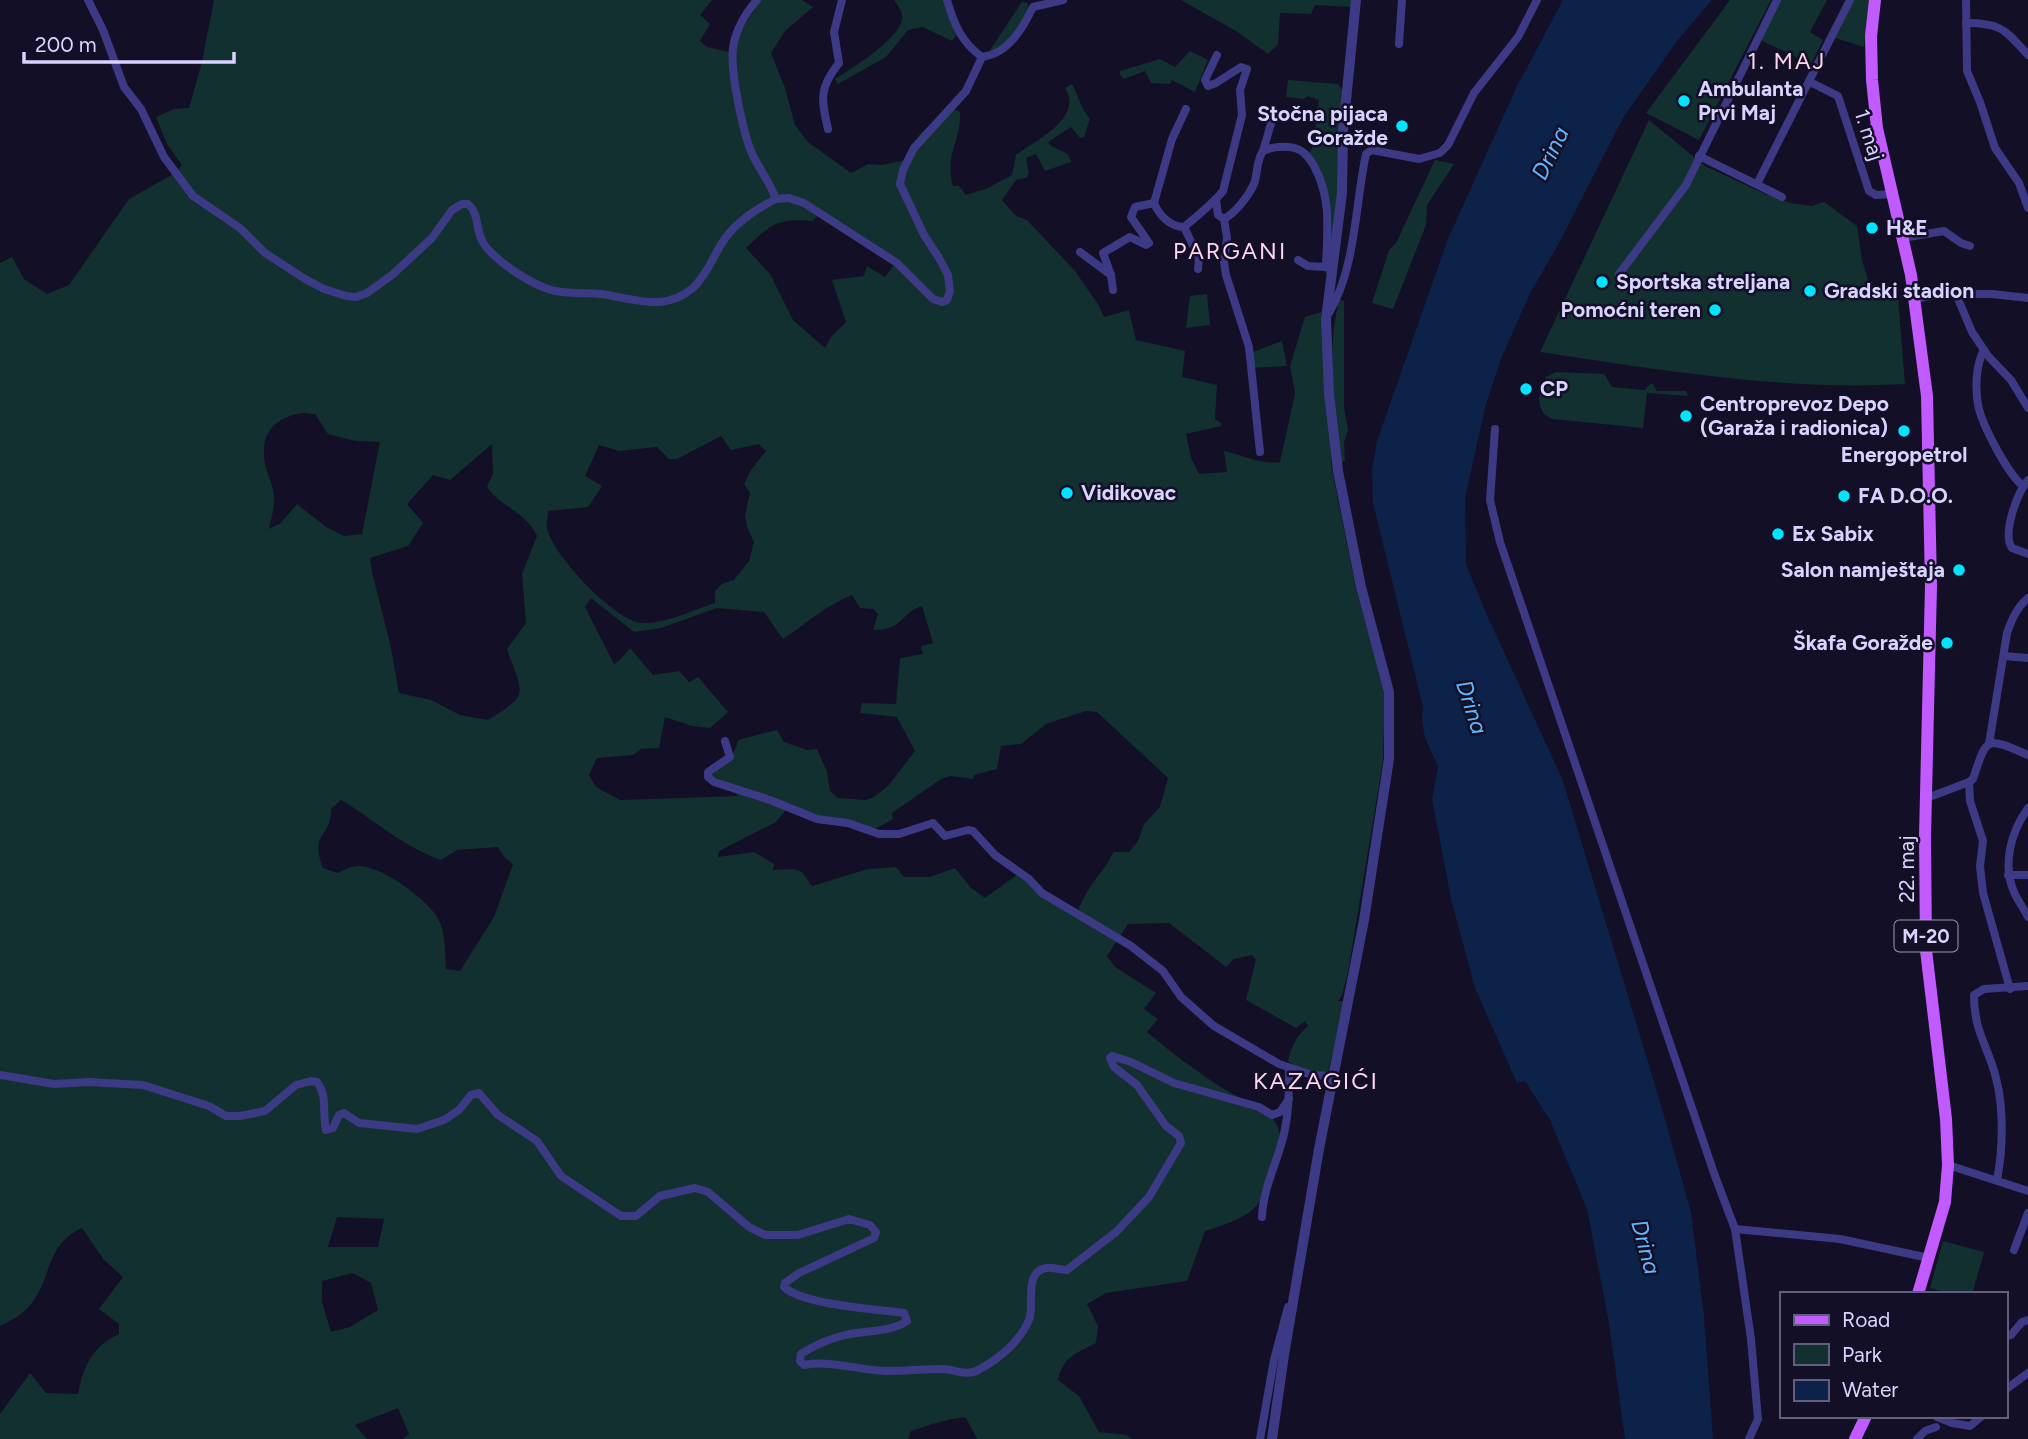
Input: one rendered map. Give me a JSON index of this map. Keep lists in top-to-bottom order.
{
  "streets": {
    "main road": ["22. maj", "M-20"],
    "street": ["1. maj"]
  },
  "crossings": [
    ["1. maj", "M-20"],
    ["22. maj", "M-20"]
  ],
  "districts": ["1. MAJ", "PARGANI", "KAZAGIĆI"],
  "water": ["Drina"],
  "places": [
    "Ambulanta Prvi Maj",
    "Stočna pijaca Goražde",
    "H&E",
    "Sportska streljana",
    "Gradski stadion",
    "Pomoćni teren",
    "CP",
    "Centroprevoz Depo (Garaža i radionica)",
    "Energopetrol",
    "Vidikovac",
    "FA D.O.O.",
    "Ex Sabix",
    "Salon namještaja",
    "Škafa Goražde"
  ],
  "legend": ["Road", "Park", "Water"],
  "scale_bar": "200 m"
}
